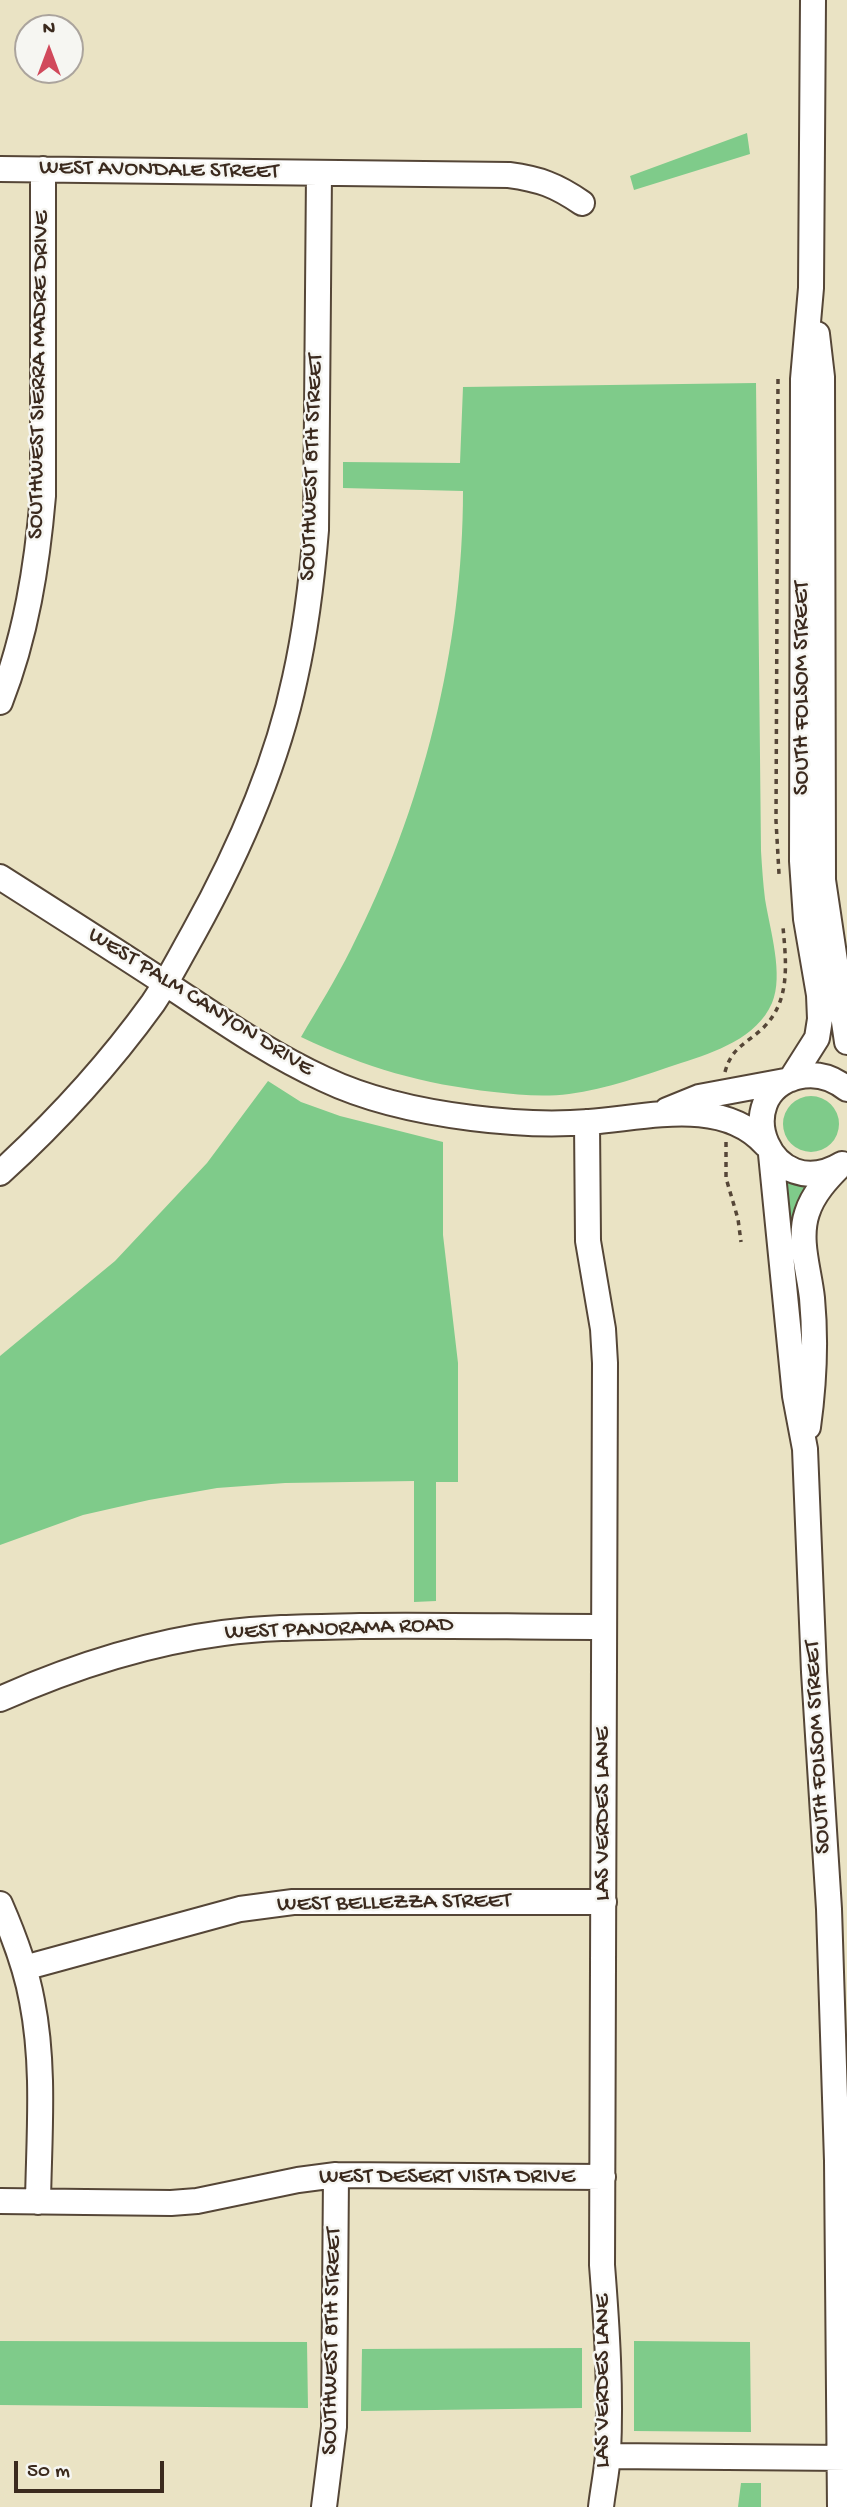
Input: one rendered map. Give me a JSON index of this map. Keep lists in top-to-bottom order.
{
  "streets": {
    "street": [
      "WEST AVONDALE STREET",
      "SOUTHWEST SIERRA MADRE DRIVE",
      "SOUTHWEST 8TH STREET",
      "SOUTH FOLSOM STREET",
      "WEST PALM CANYON DRIVE",
      "WEST PANORAMA ROAD",
      "LAS VERDES LANE",
      "WEST BELLEZZA STREET",
      "WEST DESERT VISTA DRIVE"
    ]
  },
  "crossings": [
    ["WEST AVONDALE STREET", "SOUTHWEST SIERRA MADRE DRIVE"],
    ["WEST AVONDALE STREET", "SOUTHWEST 8TH STREET"],
    ["SOUTHWEST 8TH STREET", "WEST PALM CANYON DRIVE"],
    ["SOUTHWEST 8TH STREET", "WEST DESERT VISTA DRIVE"],
    ["SOUTH FOLSOM STREET", "WEST PALM CANYON DRIVE"],
    ["WEST PALM CANYON DRIVE", "LAS VERDES LANE"],
    ["WEST PANORAMA ROAD", "LAS VERDES LANE"],
    ["LAS VERDES LANE", "WEST BELLEZZA STREET"],
    ["LAS VERDES LANE", "WEST DESERT VISTA DRIVE"]
  ],
  "scale_bar": "50 m",
  "north": "top"
}
